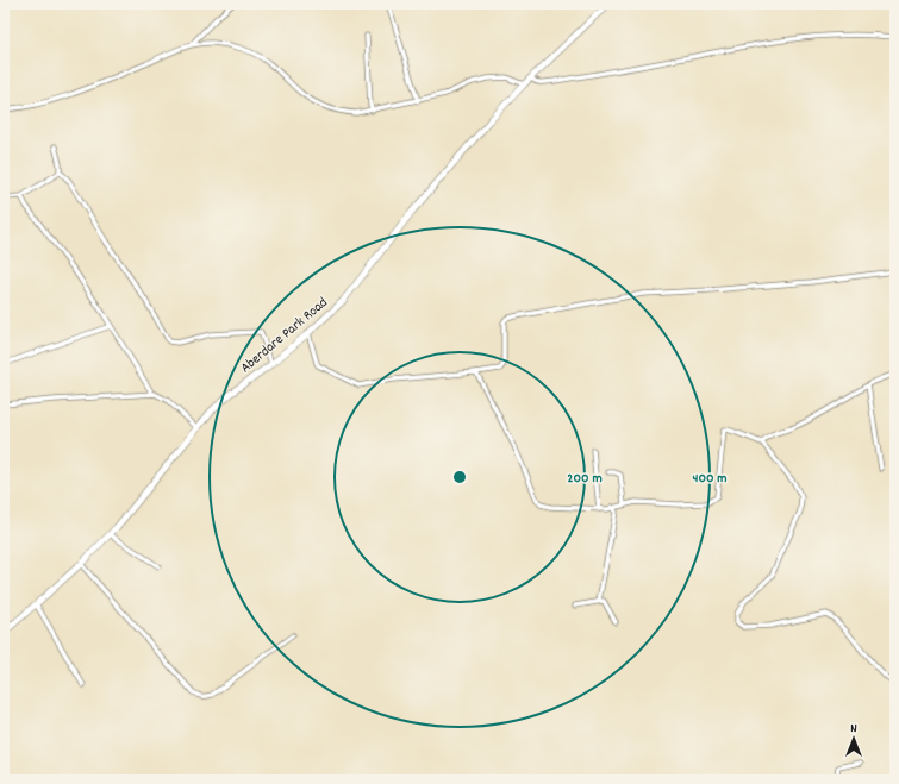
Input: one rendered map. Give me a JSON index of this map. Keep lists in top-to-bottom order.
{
  "streets": {
    "street": ["Aberdare Park Road"]
  },
  "north": "top",
  "rings": ["200 m", "400 m"]
}
